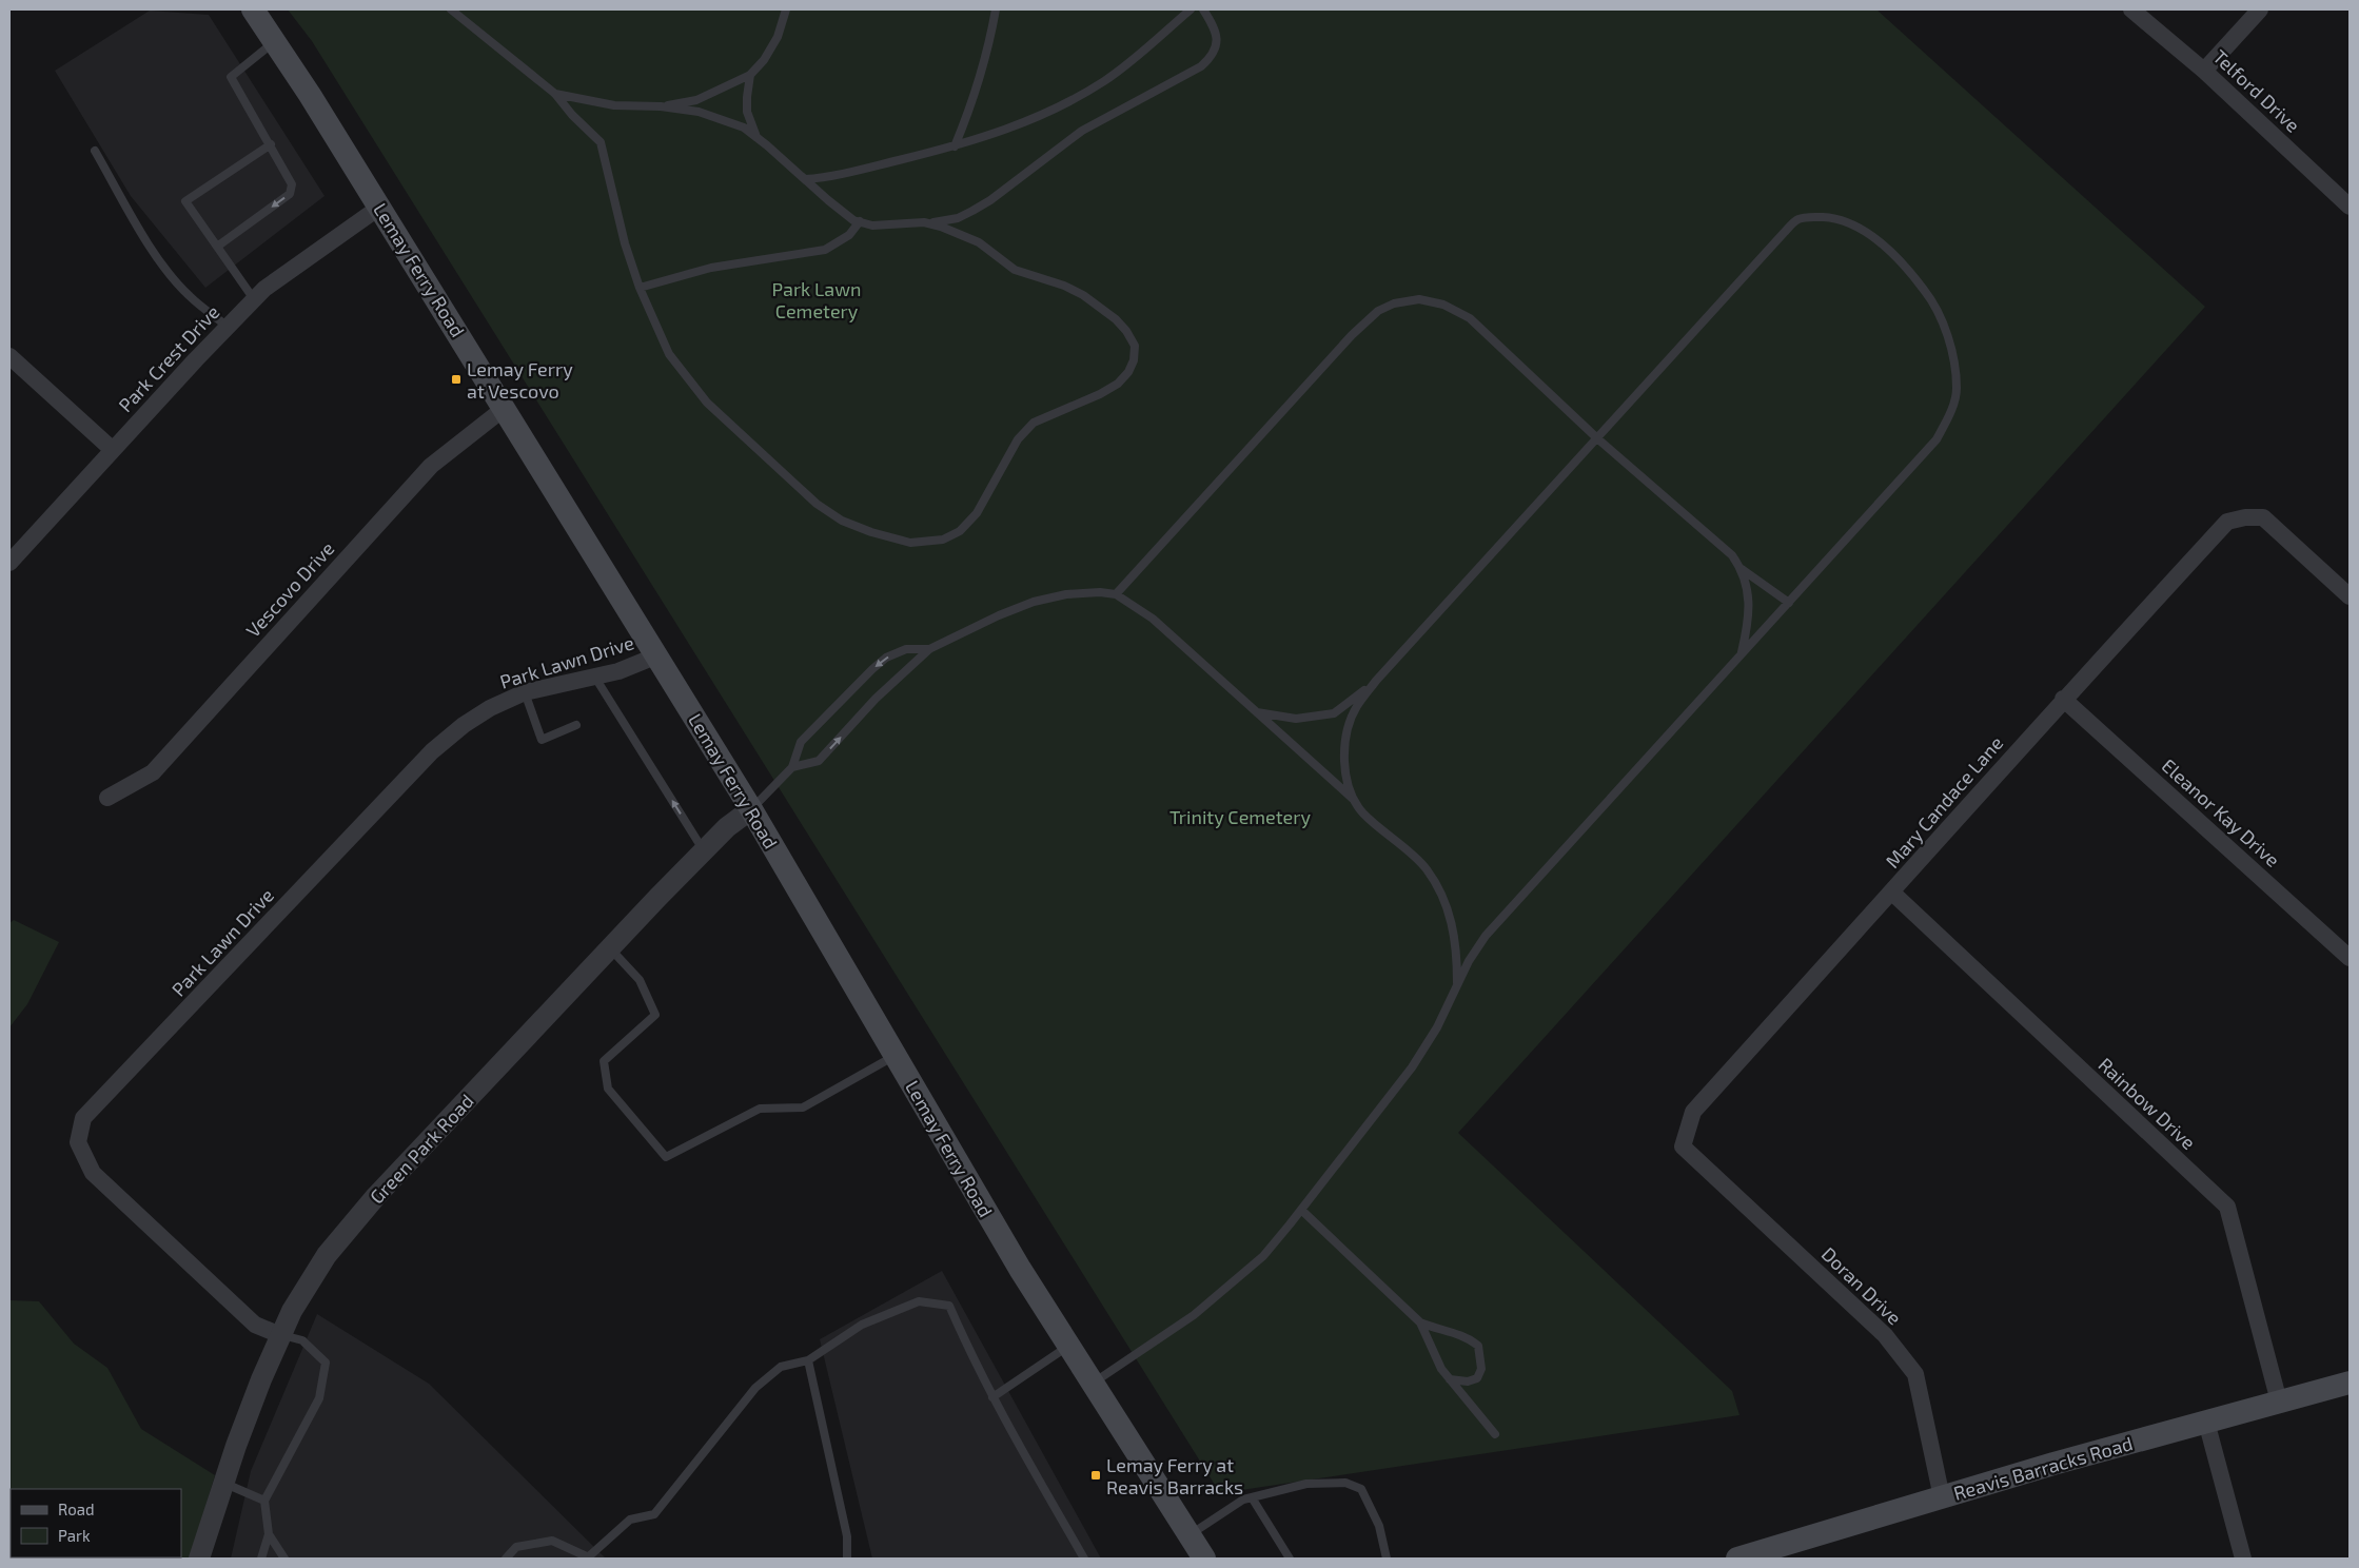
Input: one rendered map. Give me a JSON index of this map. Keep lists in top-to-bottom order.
{
  "streets": {
    "main road": ["Lemay Ferry Road", "Reavis Barracks Road"],
    "street": [
      "Telford Drive",
      "Park Crest Drive",
      "Vescovo Drive",
      "Park Lawn Drive",
      "Mary Candace Lane",
      "Eleanor Kay Drive",
      "Rainbow Drive",
      "Green Park Road",
      "Doran Drive"
    ]
  },
  "crossings": [
    ["Lemay Ferry Road", "Park Crest Drive"],
    ["Lemay Ferry Road", "Vescovo Drive"],
    ["Lemay Ferry Road", "Park Lawn Drive"],
    ["Lemay Ferry Road", "Green Park Road"],
    ["Park Lawn Drive", "Green Park Road"],
    ["Mary Candace Lane", "Eleanor Kay Drive"],
    ["Mary Candace Lane", "Rainbow Drive"],
    ["Mary Candace Lane", "Doran Drive"],
    ["Rainbow Drive", "Reavis Barracks Road"],
    ["Doran Drive", "Reavis Barracks Road"]
  ],
  "parks": ["Park Lawn Cemetery", "Trinity Cemetery"],
  "places": {
    "transit": ["Lemay Ferry at Vescovo", "Lemay Ferry at Reavis Barracks"]
  },
  "legend": ["Road", "Park"]
}
